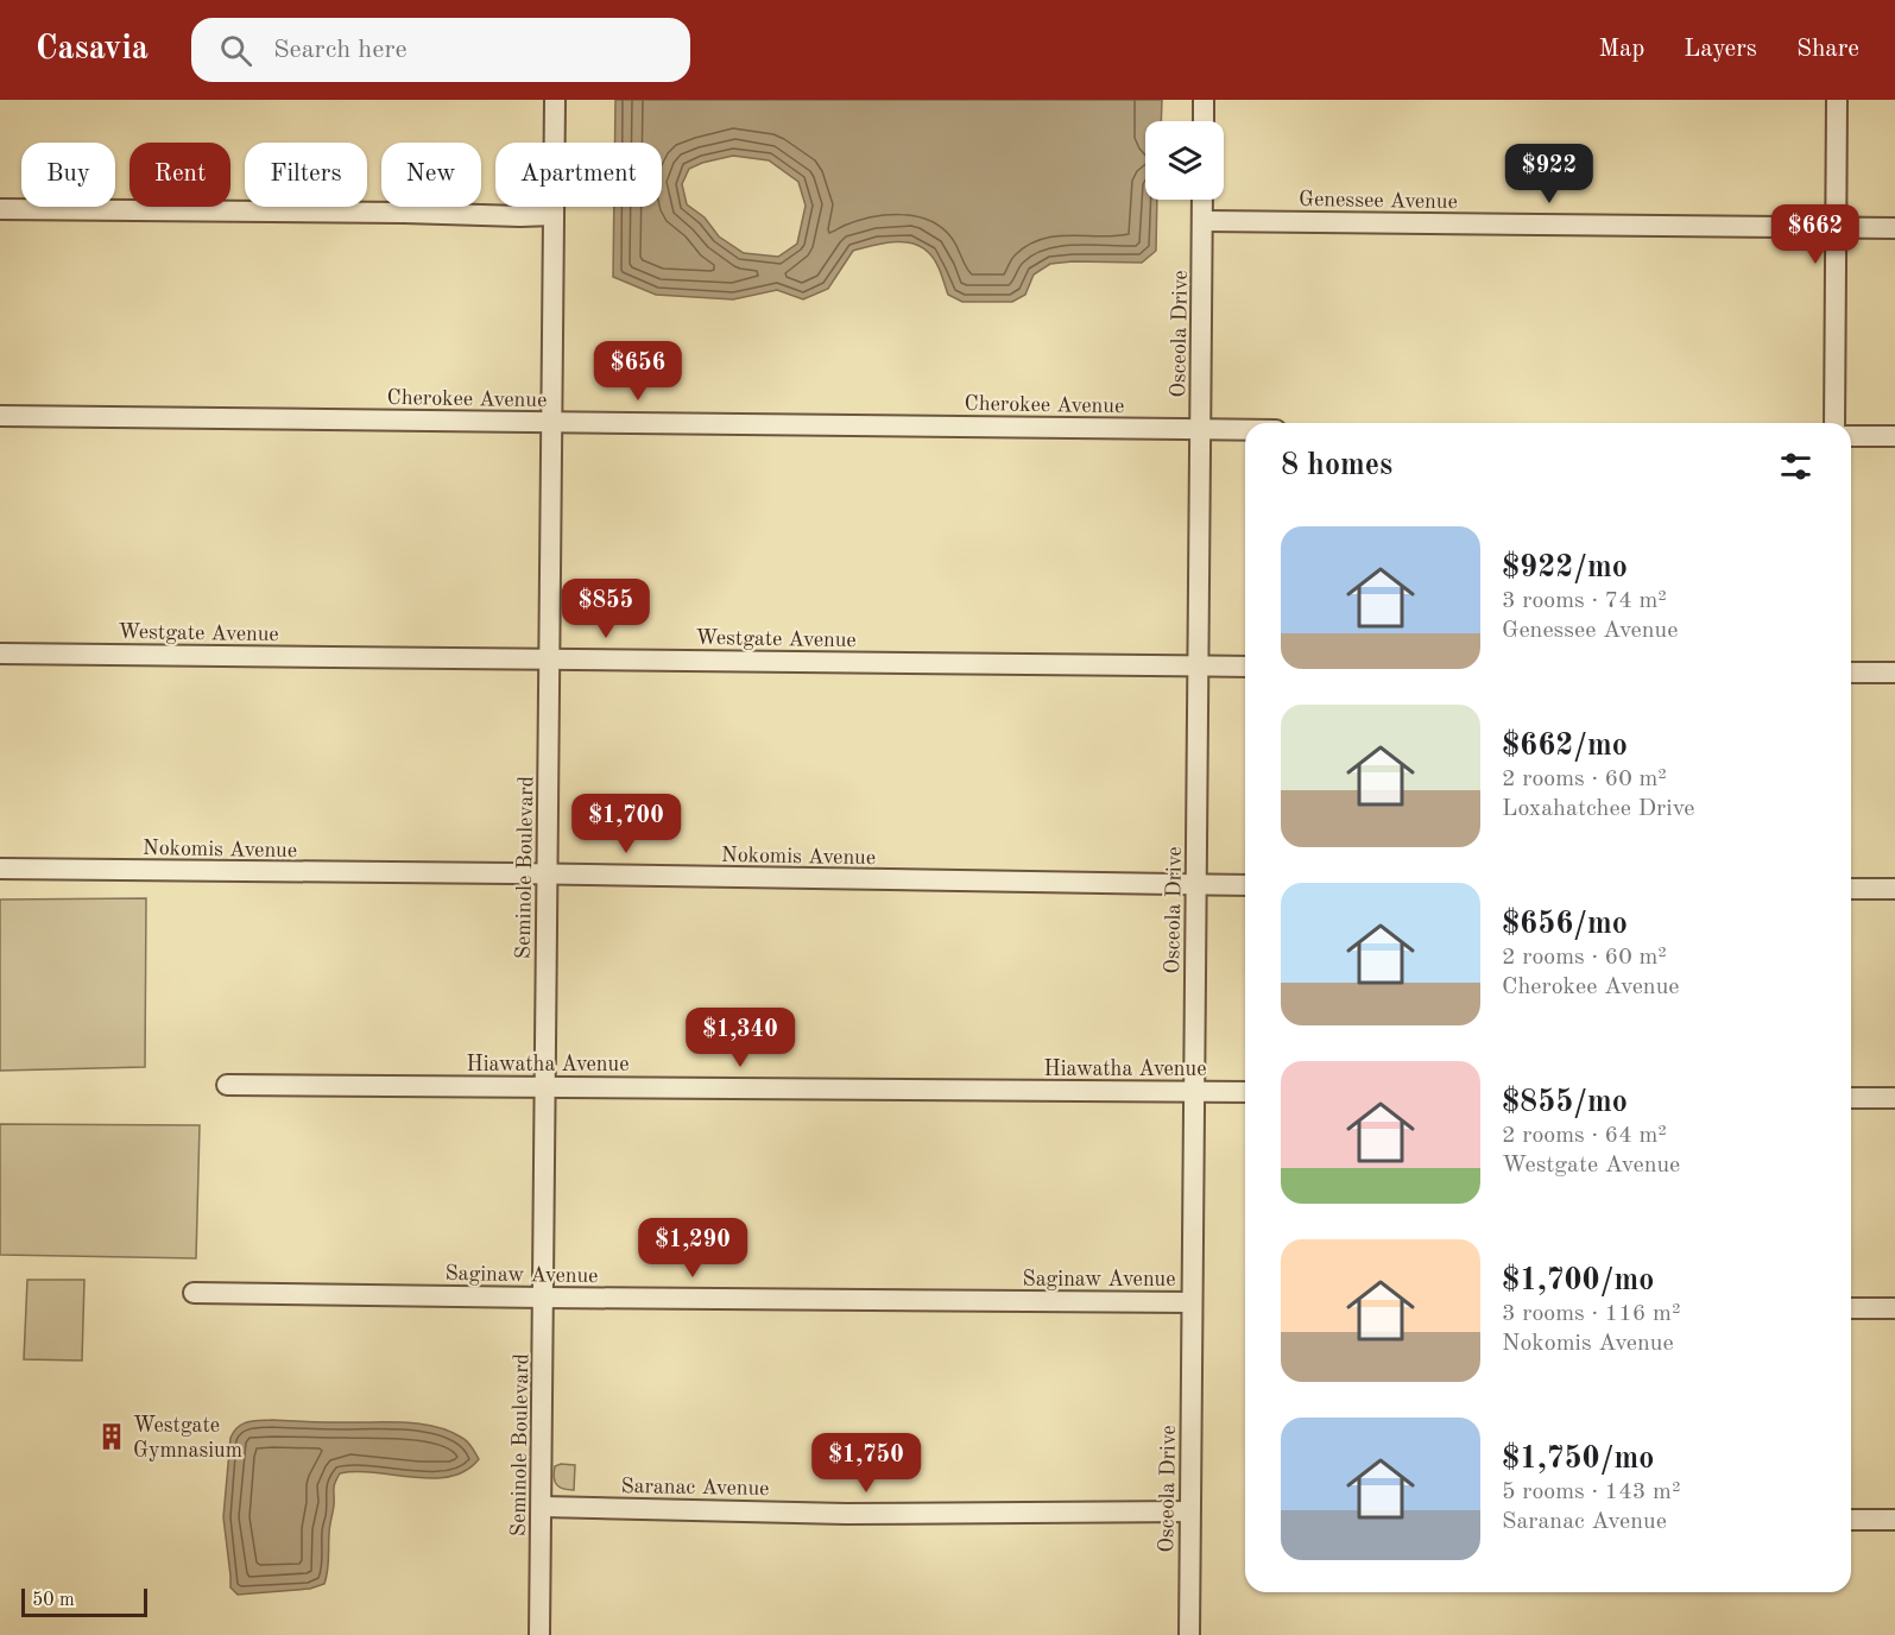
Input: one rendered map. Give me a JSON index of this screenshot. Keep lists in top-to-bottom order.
{
  "streets": {
    "street": [
      "Genessee Avenue",
      "Osceola Drive",
      "Cherokee Avenue",
      "Westgate Avenue",
      "Nokomis Avenue",
      "Seminole Boulevard",
      "Hiawatha Avenue",
      "Saginaw Avenue",
      "Saranac Avenue"
    ]
  },
  "crossings": [
    ["Genessee Avenue", "Osceola Drive"],
    ["Osceola Drive", "Cherokee Avenue"],
    ["Osceola Drive", "Westgate Avenue"],
    ["Osceola Drive", "Nokomis Avenue"],
    ["Osceola Drive", "Hiawatha Avenue"],
    ["Osceola Drive", "Saginaw Avenue"],
    ["Osceola Drive", "Saranac Avenue"],
    ["Cherokee Avenue", "Seminole Boulevard"],
    ["Westgate Avenue", "Seminole Boulevard"],
    ["Nokomis Avenue", "Seminole Boulevard"],
    ["Seminole Boulevard", "Hiawatha Avenue"],
    ["Seminole Boulevard", "Saginaw Avenue"],
    ["Seminole Boulevard", "Saranac Avenue"]
  ],
  "places": {
    "building": ["Westgate Gymnasium"]
  },
  "scale_bar": "50 m",
  "page": {
    "header": "Casavia",
    "search": "Search here",
    "nav": ["Map", "Layers", "Share"],
    "chip": [
      "Buy",
      "Rent",
      "Filters",
      "New",
      "Apartment"
    ],
    "price": [
      "$922",
      "$662",
      "$656",
      "$855",
      "$1,700",
      "$1,340",
      "$1,290",
      "$1,750"
    ],
    "heading": "8 homes",
    "list": [
      {
        "name": "$922/mo",
        "note": "3 rooms · 74 m² · Genessee Avenue"
      },
      {
        "name": "$662/mo",
        "note": "2 rooms · 60 m² · Loxahatchee Drive"
      },
      {
        "name": "$656/mo",
        "note": "2 rooms · 60 m² · Cherokee Avenue"
      },
      {
        "name": "$855/mo",
        "note": "2 rooms · 64 m² · Westgate Avenue"
      },
      {
        "name": "$1,700/mo",
        "note": "3 rooms · 116 m² · Nokomis Avenue"
      },
      {
        "name": "$1,750/mo",
        "note": "5 rooms · 143 m² · Saranac Avenue"
      }
    ],
    "scale": "50 m"
  }
}
